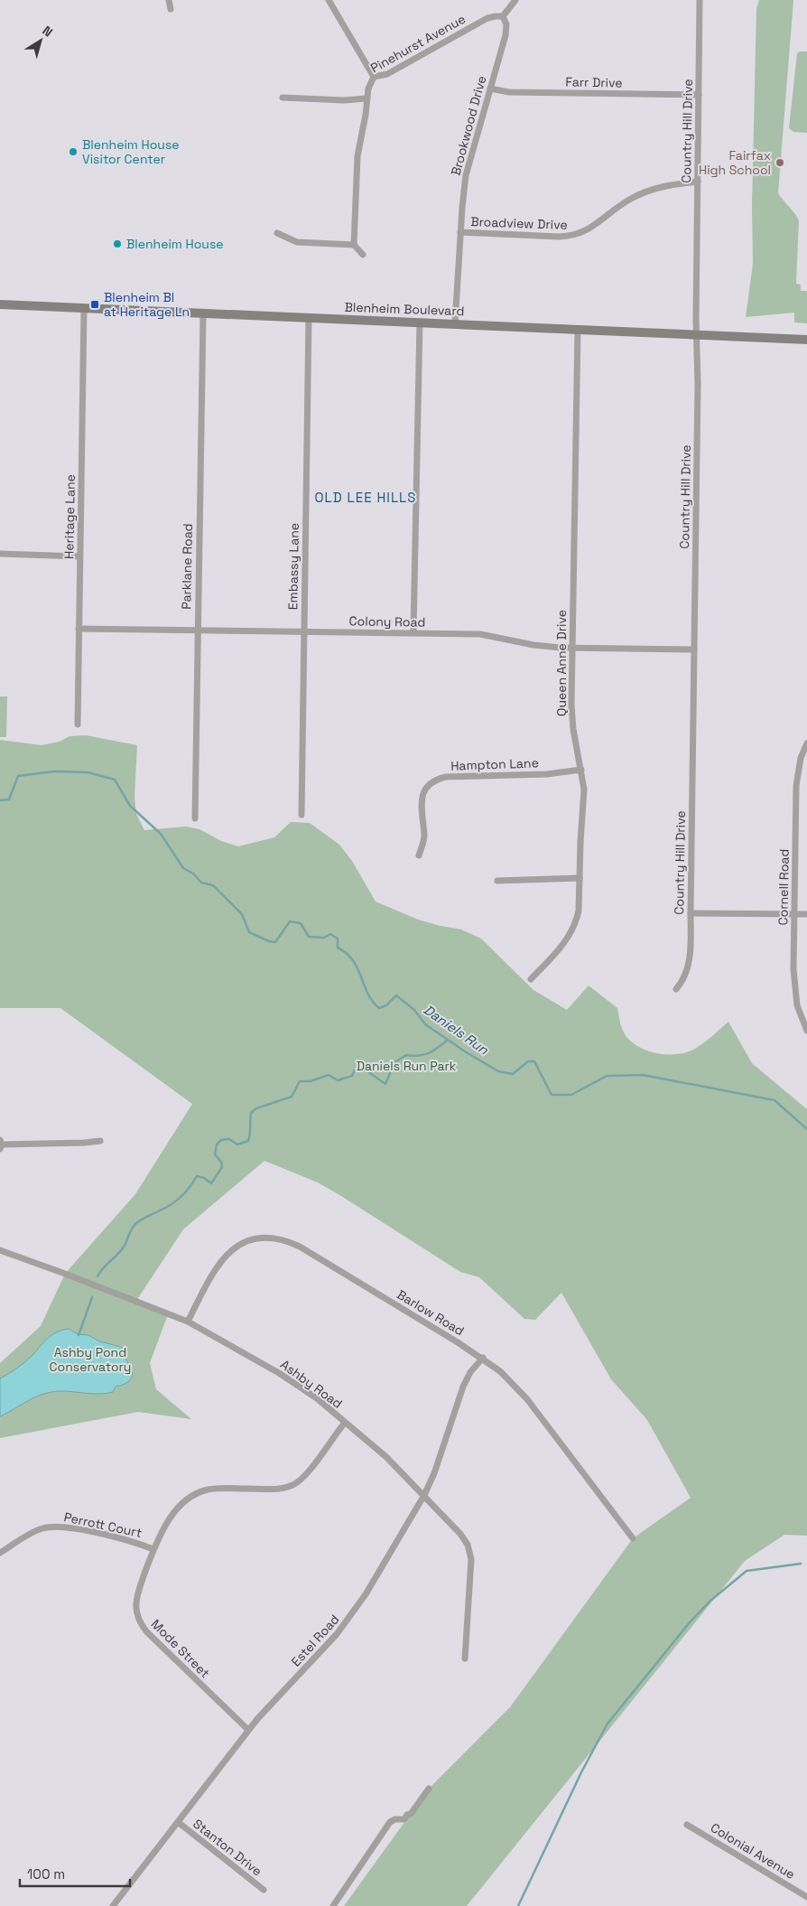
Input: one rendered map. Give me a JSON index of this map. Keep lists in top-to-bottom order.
{
  "streets": {
    "main road": ["Blenheim Boulevard"],
    "street": [
      "Pinehurst Avenue",
      "Farr Drive",
      "Brookwood Drive",
      "Country Hill Drive",
      "Broadview Drive",
      "Heritage Lane",
      "Parklane Road",
      "Embassy Lane",
      "Colony Road",
      "Queen Anne Drive",
      "Hampton Lane",
      "Cornell Road",
      "Barlow Road",
      "Ashby Road",
      "Perrott Court",
      "Estel Road",
      "Mode Street",
      "Stanton Drive",
      "Colonial Avenue"
    ]
  },
  "crossings": [
    ["Pinehurst Avenue", "Brookwood Drive"],
    ["Farr Drive", "Brookwood Drive"],
    ["Farr Drive", "Country Hill Drive"],
    ["Brookwood Drive", "Broadview Drive"],
    ["Brookwood Drive", "Blenheim Boulevard"],
    ["Country Hill Drive", "Broadview Drive"],
    ["Country Hill Drive", "Blenheim Boulevard"],
    ["Country Hill Drive", "Colony Road"],
    ["Blenheim Boulevard", "Heritage Lane"],
    ["Blenheim Boulevard", "Parklane Road"],
    ["Blenheim Boulevard", "Embassy Lane"],
    ["Blenheim Boulevard", "Queen Anne Drive"],
    ["Heritage Lane", "Colony Road"],
    ["Parklane Road", "Colony Road"],
    ["Embassy Lane", "Colony Road"],
    ["Colony Road", "Queen Anne Drive"],
    ["Queen Anne Drive", "Hampton Lane"],
    ["Barlow Road", "Ashby Road"],
    ["Barlow Road", "Estel Road"],
    ["Ashby Road", "Estel Road"],
    ["Ashby Road", "Mode Street"],
    ["Perrott Court", "Mode Street"],
    ["Estel Road", "Mode Street"],
    ["Estel Road", "Stanton Drive"]
  ],
  "districts": ["OLD LEE HILLS"],
  "water": ["Daniels Run"],
  "parks": ["Daniels Run Park", "Ashby Pond Conservatory"],
  "places": {
    "other": ["Blenheim House Visitor Center", "Fairfax High School", "Blenheim House"],
    "transit": ["Blenheim Bl at Heritage Ln"]
  },
  "scale_bar": "100 m",
  "north": "top right"
}
